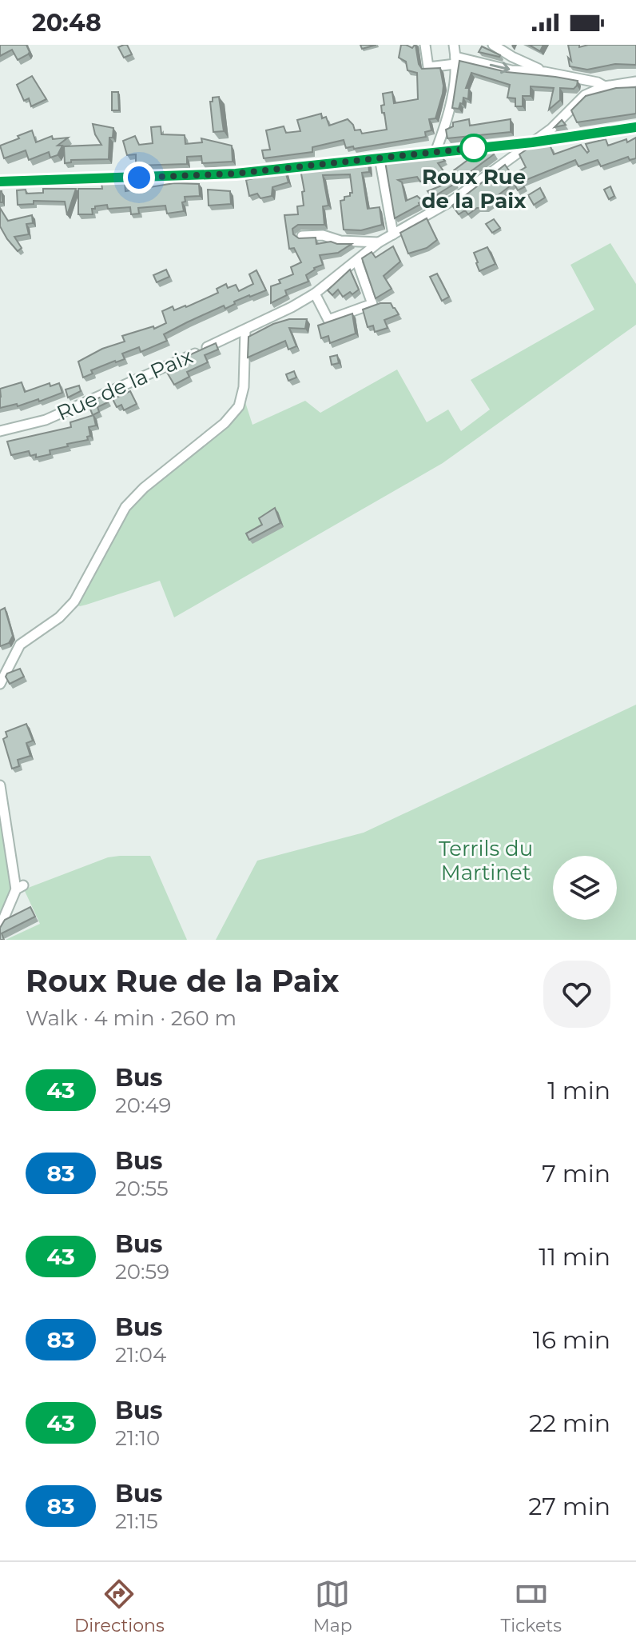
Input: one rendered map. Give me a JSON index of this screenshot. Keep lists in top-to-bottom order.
{
  "streets": {
    "street": ["Rue de la Paix"]
  },
  "parks": ["Terrils du Martinet"],
  "places": ["Roux Rue de la Paix"],
  "lines": ["bus line 43"],
  "page": {
    "status": "20:48",
    "heading": ["Roux Rue de la Paix", "Walk · 4 min · 260 m"],
    "list": [
      {
        "mark": "43",
        "name": "Bus",
        "note": "20:49",
        "value": "1 min"
      },
      {
        "mark": "83",
        "name": "Bus",
        "note": "20:55",
        "value": "7 min"
      },
      {
        "mark": "43",
        "name": "Bus",
        "note": "20:59",
        "value": "11 min"
      },
      {
        "mark": "83",
        "name": "Bus",
        "note": "21:04",
        "value": "16 min"
      },
      {
        "mark": "43",
        "name": "Bus",
        "note": "21:10",
        "value": "22 min"
      },
      {
        "mark": "83",
        "name": "Bus",
        "note": "21:15",
        "value": "27 min"
      }
    ],
    "tabs": ["Directions", "Map", "Tickets"]
  }
}
